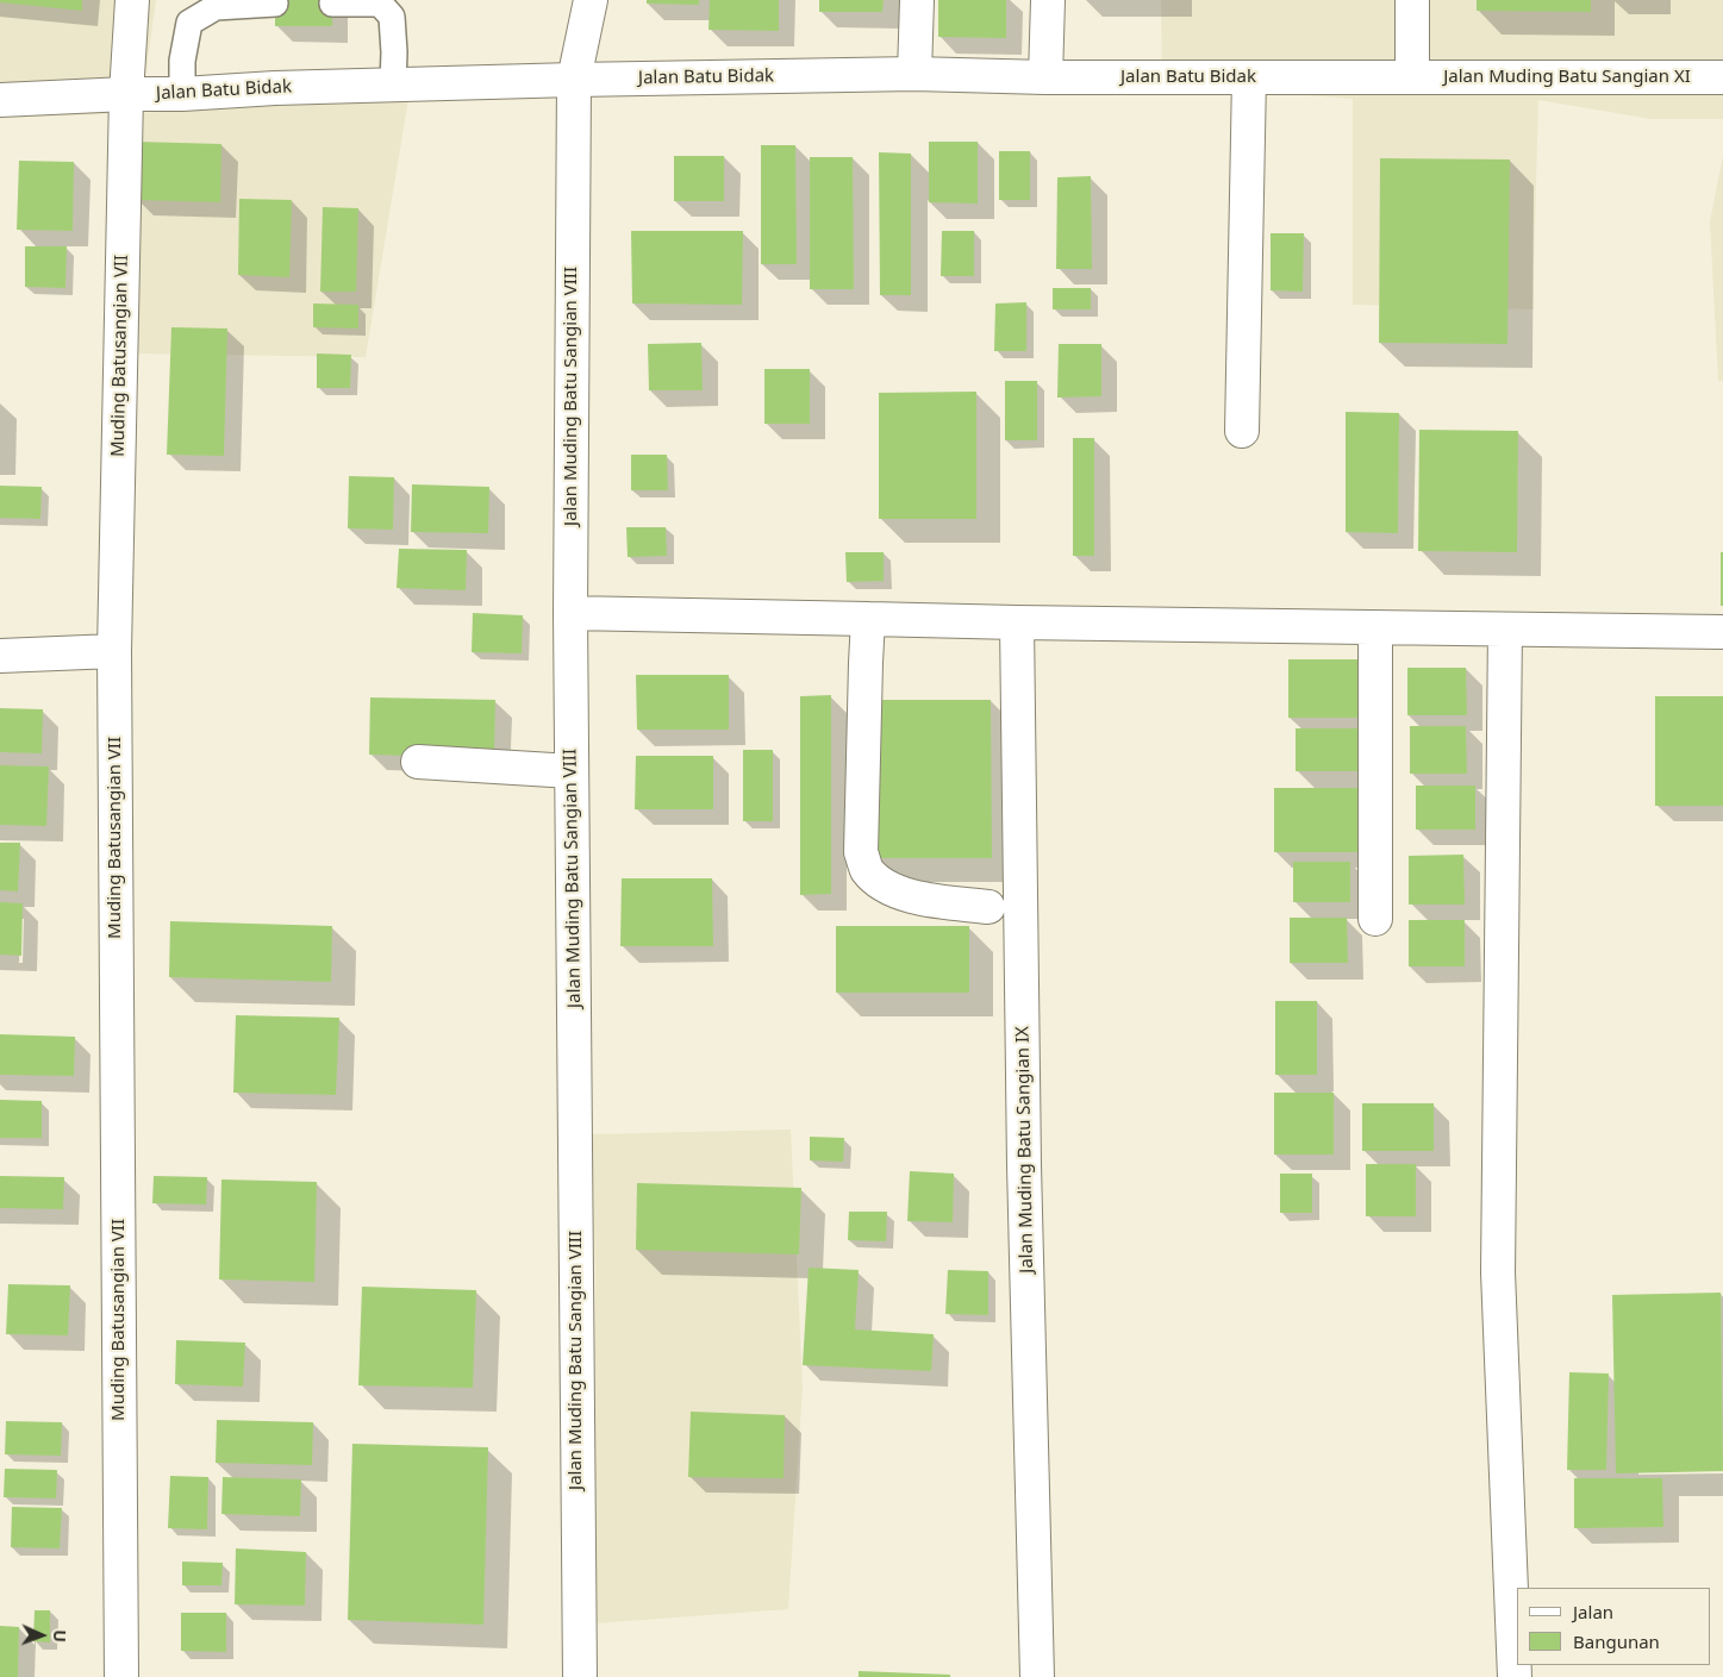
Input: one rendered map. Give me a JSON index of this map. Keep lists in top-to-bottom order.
{
  "streets": {
    "street": [
      "Jalan Batu Bidak",
      "Jalan Muding Batu Sangian XI",
      "Muding Batusangian VII",
      "Jalan Muding Batu Sangian VIII",
      "Jalan Muding Batu Sangian IX"
    ]
  },
  "crossings": [
    ["Jalan Batu Bidak", "Jalan Muding Batu Sangian XI"],
    ["Jalan Batu Bidak", "Muding Batusangian VII"],
    ["Jalan Batu Bidak", "Jalan Muding Batu Sangian VIII"]
  ],
  "legend": ["Jalan", "Bangunan"],
  "north": "right"
}
